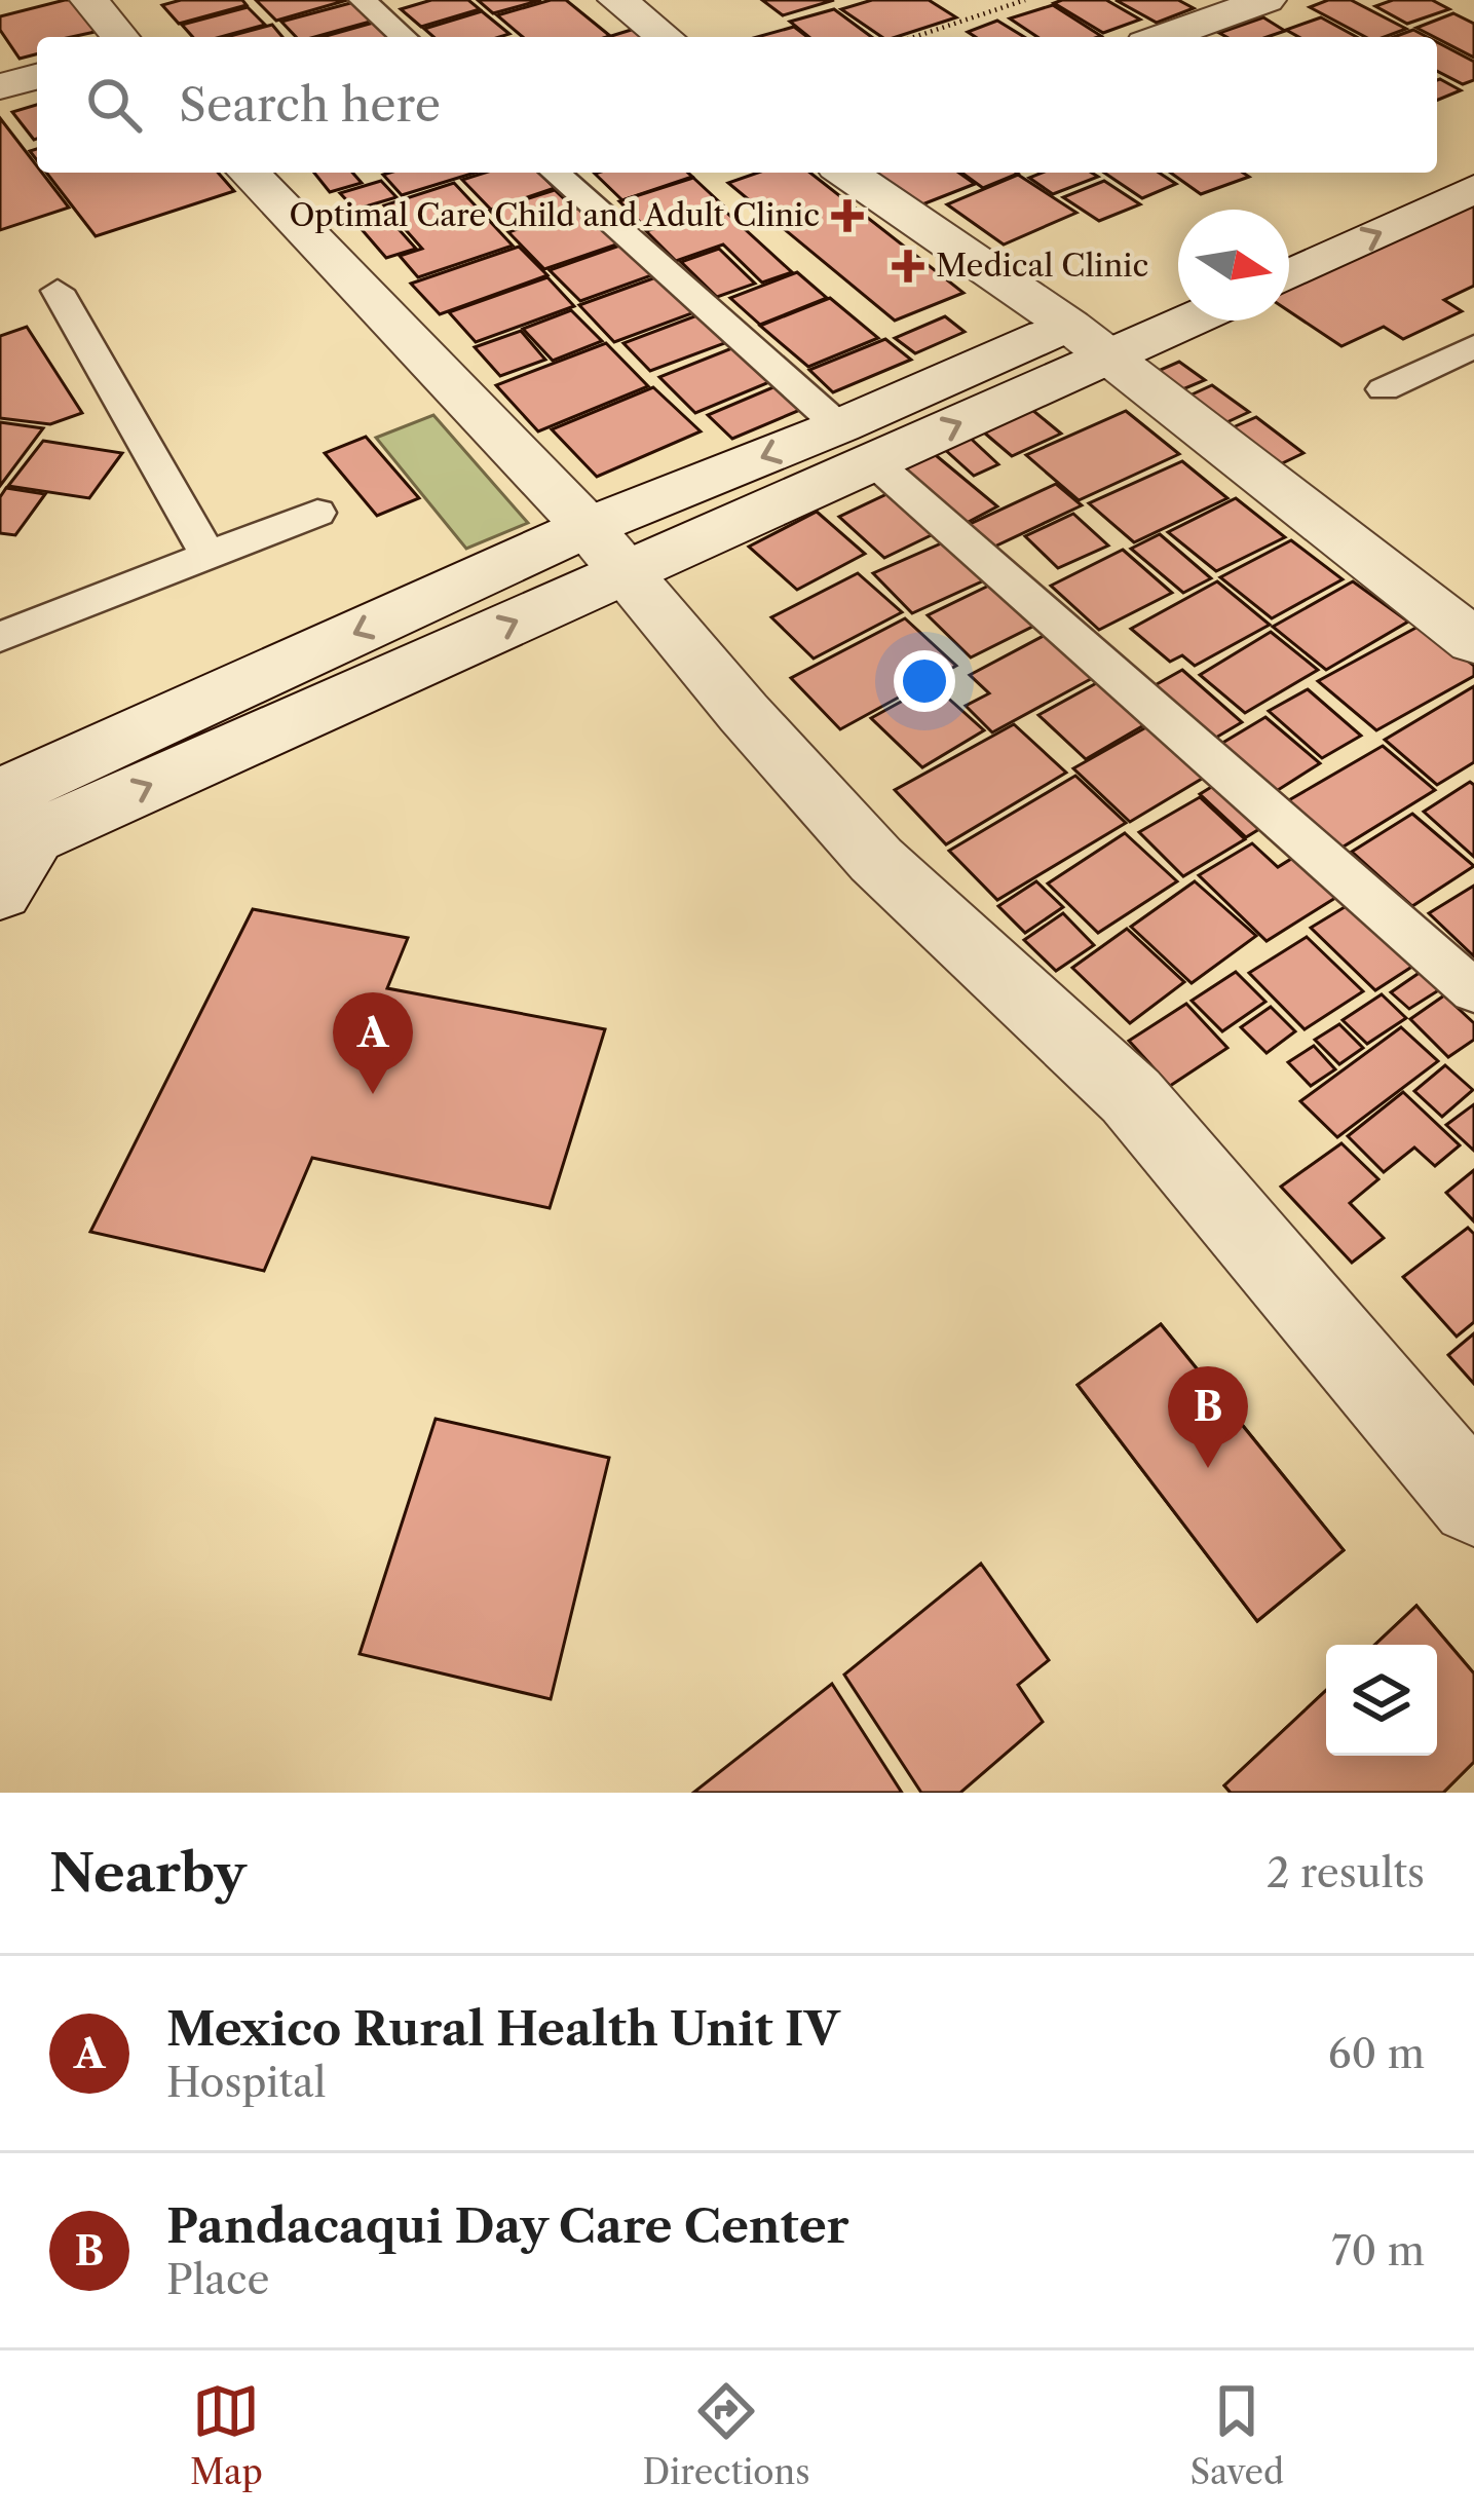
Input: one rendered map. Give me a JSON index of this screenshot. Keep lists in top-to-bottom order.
{
  "places": {
    "health": ["Optimal Care Child and Adult Clinic", "Medical Clinic"]
  },
  "north": "right",
  "page": {
    "search": "Search here",
    "pins": ["A", "B"],
    "heading": ["Nearby", "2 results"],
    "list": [
      {
        "mark": "A",
        "name": "Mexico Rural Health Unit IV",
        "note": "Hospital",
        "value": "60 m"
      },
      {
        "mark": "B",
        "name": "Pandacaqui Day Care Center",
        "note": "Place",
        "value": "70 m"
      }
    ],
    "nav": ["Map", "Directions", "Saved"]
  }
}
